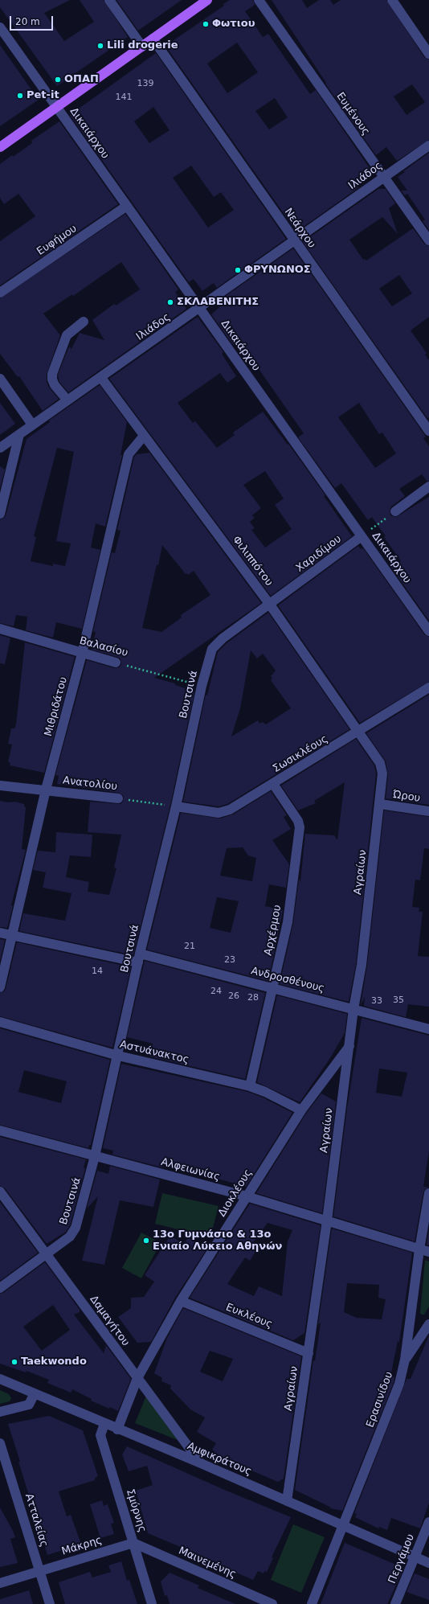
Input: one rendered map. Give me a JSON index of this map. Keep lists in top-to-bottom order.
{
  "streets": {
    "street": [
      "Ευμένους",
      "Δικαιάρχου",
      "Ιλιάδος",
      "Νεάρχου",
      "Ευφήμου",
      "Χαριδίμου",
      "Φιλιππότου",
      "Βαλασίου",
      "Βουτσινά",
      "Μιθριδάτου",
      "Σωσικλέους",
      "Ανατολίου",
      "Ώρου",
      "Αγραίων",
      "Αρχέρμου",
      "Ανδροσθένους",
      "Αστυάνακτος",
      "Αλφειωνίας",
      "Διοκλέους",
      "Ευκλέους",
      "Δαμαγήτου",
      "Ερασινίδου",
      "Αμφικράτους",
      "Σμύρνης",
      "Ατταλείας",
      "Μάκρης",
      "Περγάμου",
      "Μαινεμένης"
    ]
  },
  "crossings": [
    ["Ευμένους", "Ιλιάδος"],
    ["Δικαιάρχου", "Ιλιάδος"],
    ["Δικαιάρχου", "Ευφήμου"],
    ["Δικαιάρχου", "Χαριδίμου"],
    ["Ιλιάδος", "Νεάρχου"],
    ["Ιλιάδος", "Φιλιππότου"],
    ["Χαριδίμου", "Φιλιππότου"],
    ["Χαριδίμου", "Βουτσινά"],
    ["Φιλιππότου", "Μιθριδάτου"],
    ["Φιλιππότου", "Σωσικλέους"],
    ["Φιλιππότου", "Αγραίων"],
    ["Βαλασίου", "Βουτσινά"],
    ["Βαλασίου", "Μιθριδάτου"],
    ["Βουτσινά", "Σωσικλέους"],
    ["Βουτσινά", "Ανατολίου"],
    ["Βουτσινά", "Ανδροσθένους"],
    ["Βουτσινά", "Αστυάνακτος"],
    ["Βουτσινά", "Αλφειωνίας"],
    ["Βουτσινά", "Δαμαγήτου"],
    ["Μιθριδάτου", "Ανατολίου"],
    ["Μιθριδάτου", "Ανδροσθένους"],
    ["Σωσικλέους", "Ανατολίου"],
    ["Σωσικλέους", "Αρχέρμου"],
    ["Ώρου", "Αγραίων"],
    ["Αγραίων", "Ανδροσθένους"],
    ["Αγραίων", "Αλφειωνίας"],
    ["Αγραίων", "Διοκλέους"],
    ["Αγραίων", "Ευκλέους"],
    ["Αγραίων", "Αμφικράτους"],
    ["Αρχέρμου", "Ανδροσθένους"],
    ["Αρχέρμου", "Αστυάνακτος"],
    ["Αστυάνακτος", "Διοκλέους"],
    ["Αλφειωνίας", "Διοκλέους"],
    ["Αλφειωνίας", "Ερασινίδου"],
    ["Διοκλέους", "Ευκλέους"],
    ["Διοκλέους", "Δαμαγήτου"],
    ["Διοκλέους", "Αμφικράτους"],
    ["Δαμαγήτου", "Αμφικράτους"],
    ["Ερασινίδου", "Αμφικράτους"],
    ["Αμφικράτους", "Σμύρνης"],
    ["Αμφικράτους", "Περγάμου"],
    ["Σμύρνης", "Μάκρης"],
    ["Σμύρνης", "Μαινεμένης"],
    ["Ατταλείας", "Μάκρης"],
    ["Μάκρης", "Μαινεμένης"]
  ],
  "places": [
    "Φωτιου",
    "Lili drogerie",
    "ΟΠΑΠ",
    "Pet-it",
    "ΦΡΥΝΩΝΟΣ",
    "ΣΚΛΑΒΕΝΙΤΗΣ",
    "13ο Γυμνάσιο & 13ο Ενιαίο Λύκειο Αθηνών",
    "Taekwondo"
  ],
  "house_numbers": [
    "139",
    "141",
    "21",
    "23",
    "14",
    "24",
    "26",
    "28",
    "35",
    "33"
  ],
  "scale_bar": "20 m"
}
